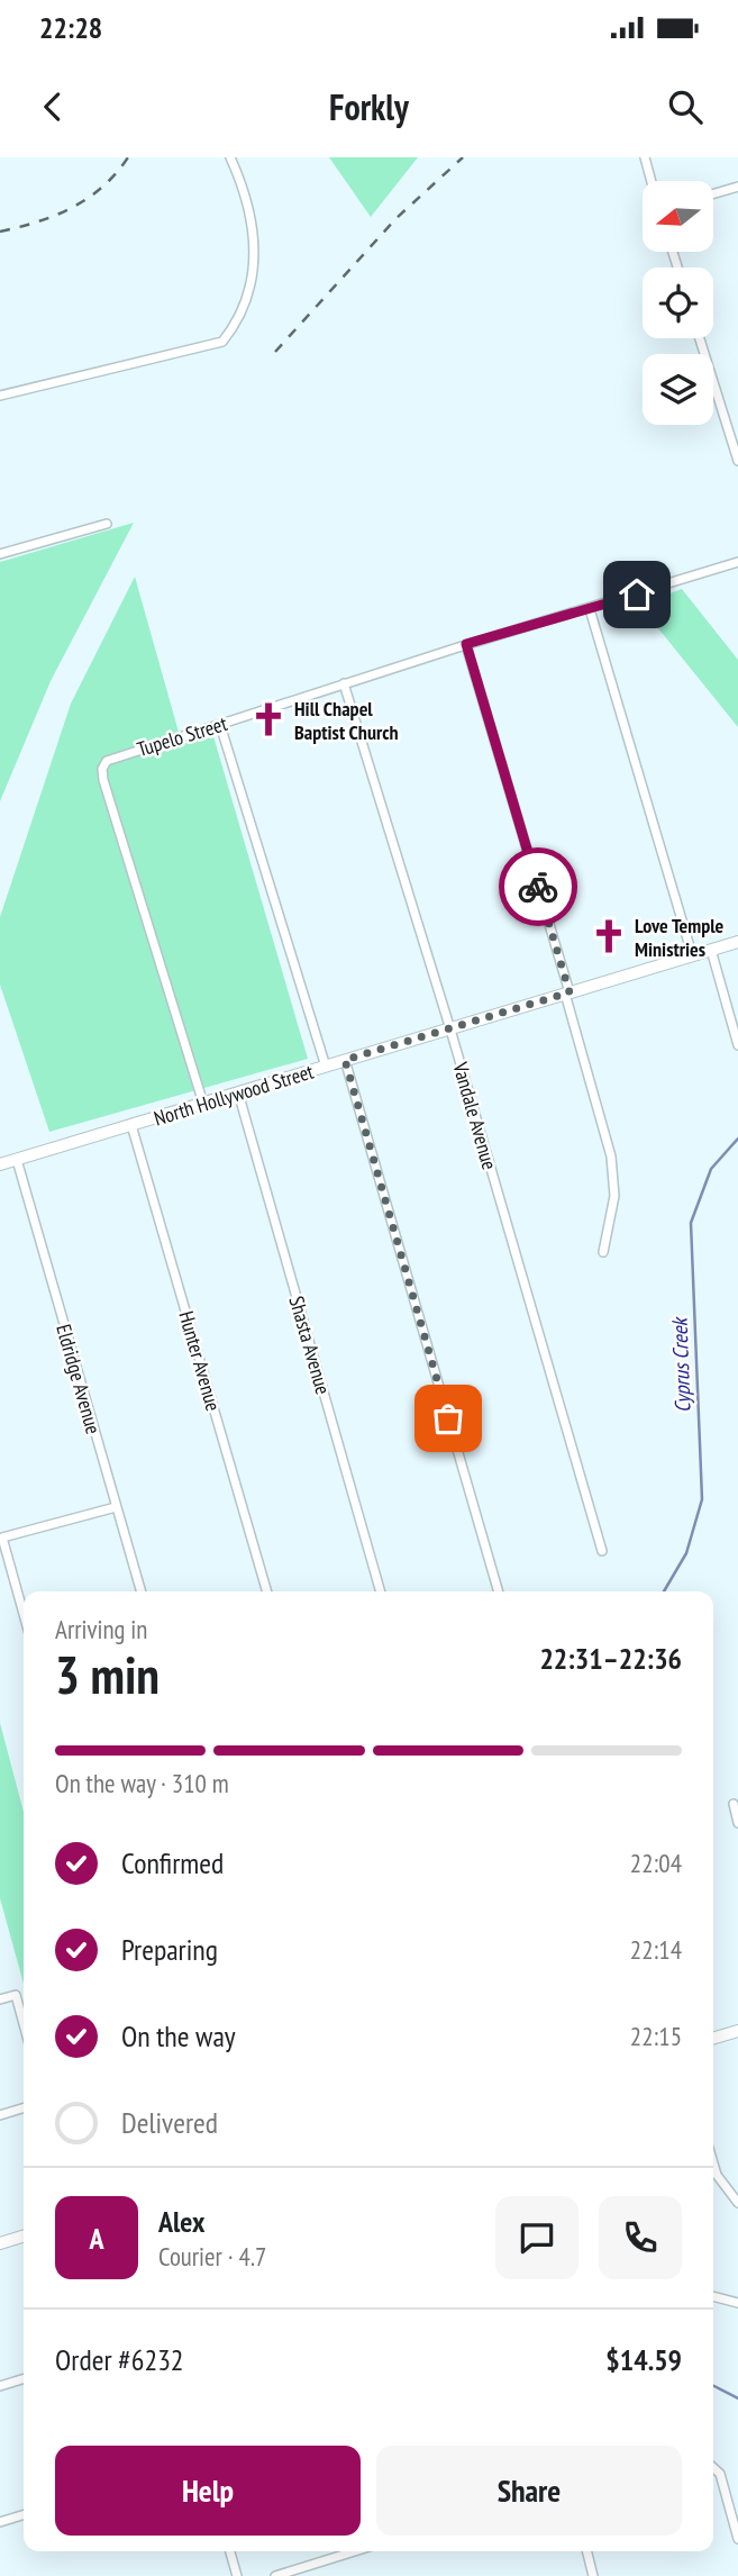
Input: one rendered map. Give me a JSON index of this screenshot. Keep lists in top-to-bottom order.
{
  "streets": {
    "main road": ["North Hollywood Street"],
    "street": [
      "Tupelo Street",
      "Vandale Avenue",
      "Shasta Avenue",
      "Hunter Avenue",
      "Eldridge Avenue"
    ]
  },
  "crossings": [
    ["Tupelo Street", "North Hollywood Street"],
    ["Tupelo Street", "Vandale Avenue"],
    ["North Hollywood Street", "Vandale Avenue"],
    ["North Hollywood Street", "Shasta Avenue"],
    ["North Hollywood Street", "Hunter Avenue"],
    ["North Hollywood Street", "Eldridge Avenue"]
  ],
  "water": ["Cyprus Creek"],
  "places": {
    "church": ["Hill Chapel Baptist Church", "Love Temple Ministries"]
  },
  "north": "left",
  "page": {
    "status": "22:28",
    "header": "Forkly",
    "heading": ["3 min", "Arriving in", "22:31–22:36"],
    "panel": [
      "Alex",
      "Courier · 4.7",
      "Order #6232",
      "$14.59"
    ],
    "bar": "On the way · 310 m",
    "list": [
      ["Confirmed", "22:04"],
      ["Preparing", "22:14"],
      ["On the way", "22:15"],
      "Delivered"
    ],
    "round": "A",
    "buttons": ["Help", "Share"]
  }
}
